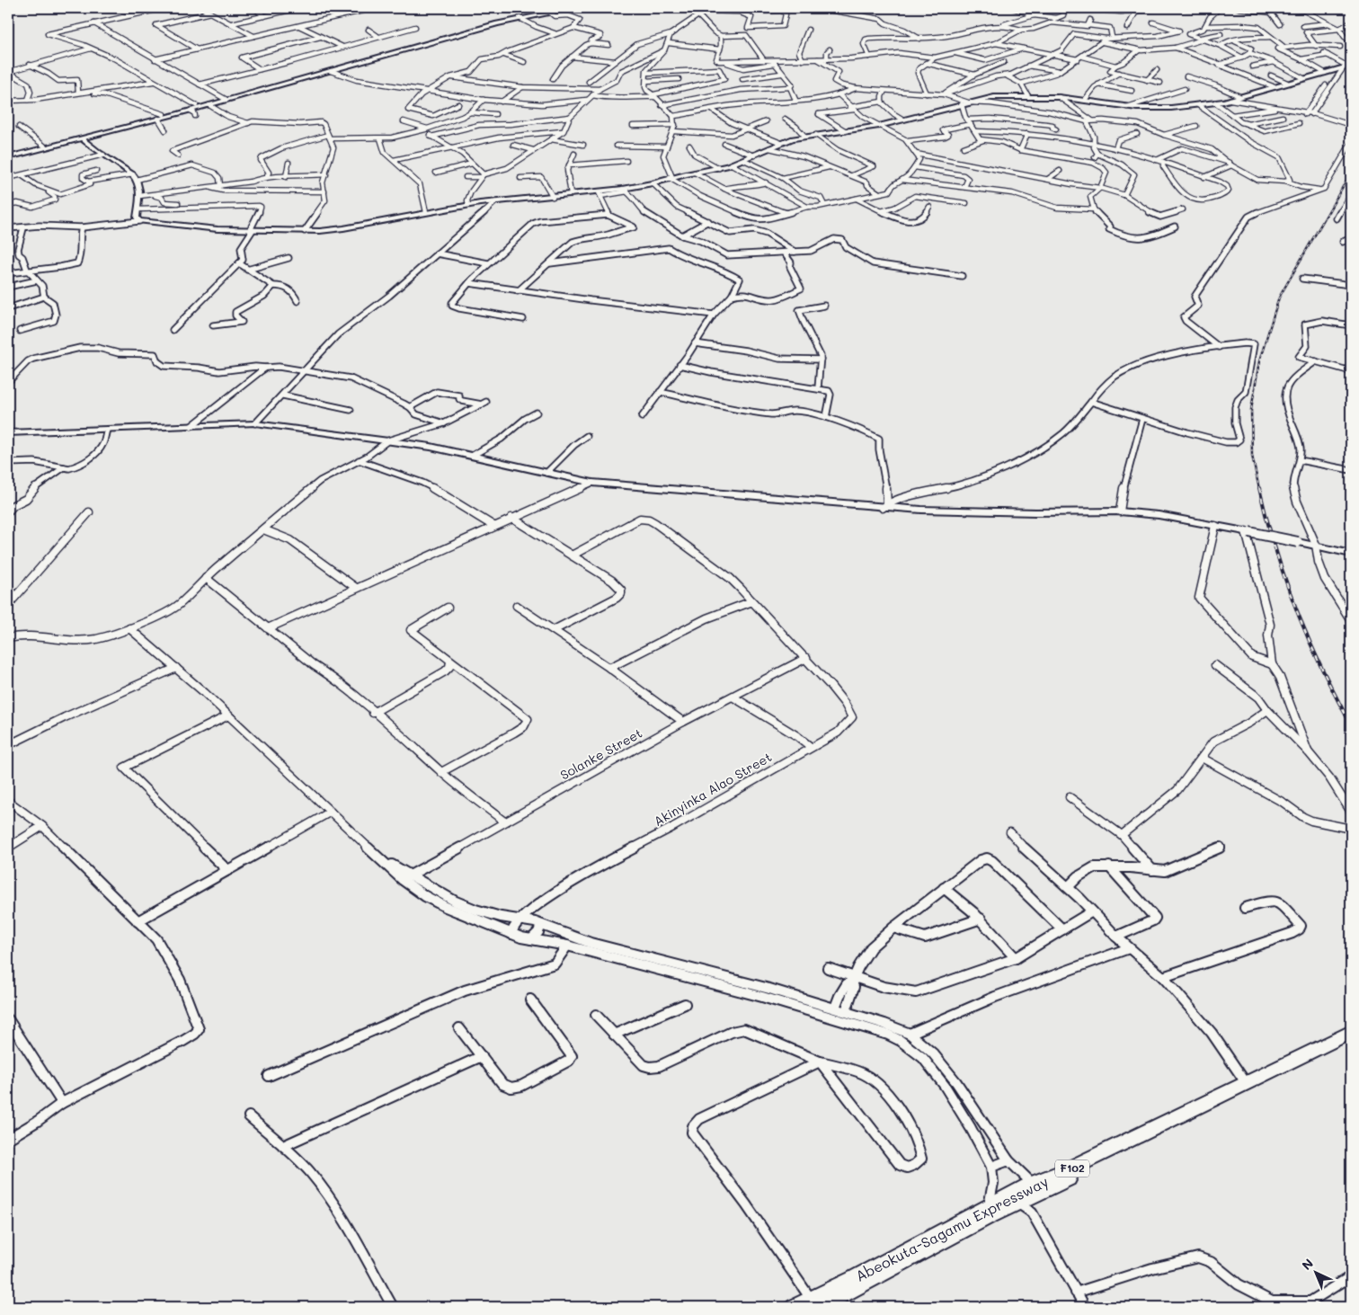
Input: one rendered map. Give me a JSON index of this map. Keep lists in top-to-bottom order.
{
  "streets": {
    "highway": ["F102", "Abeokuta-Sagamu Expressway"],
    "street": ["Solanke Street", "Akinyinka Alao Street"]
  },
  "crossings": [
    ["Solanke Street", "Akinyinka Alao Street"]
  ],
  "north": "top left"
}
